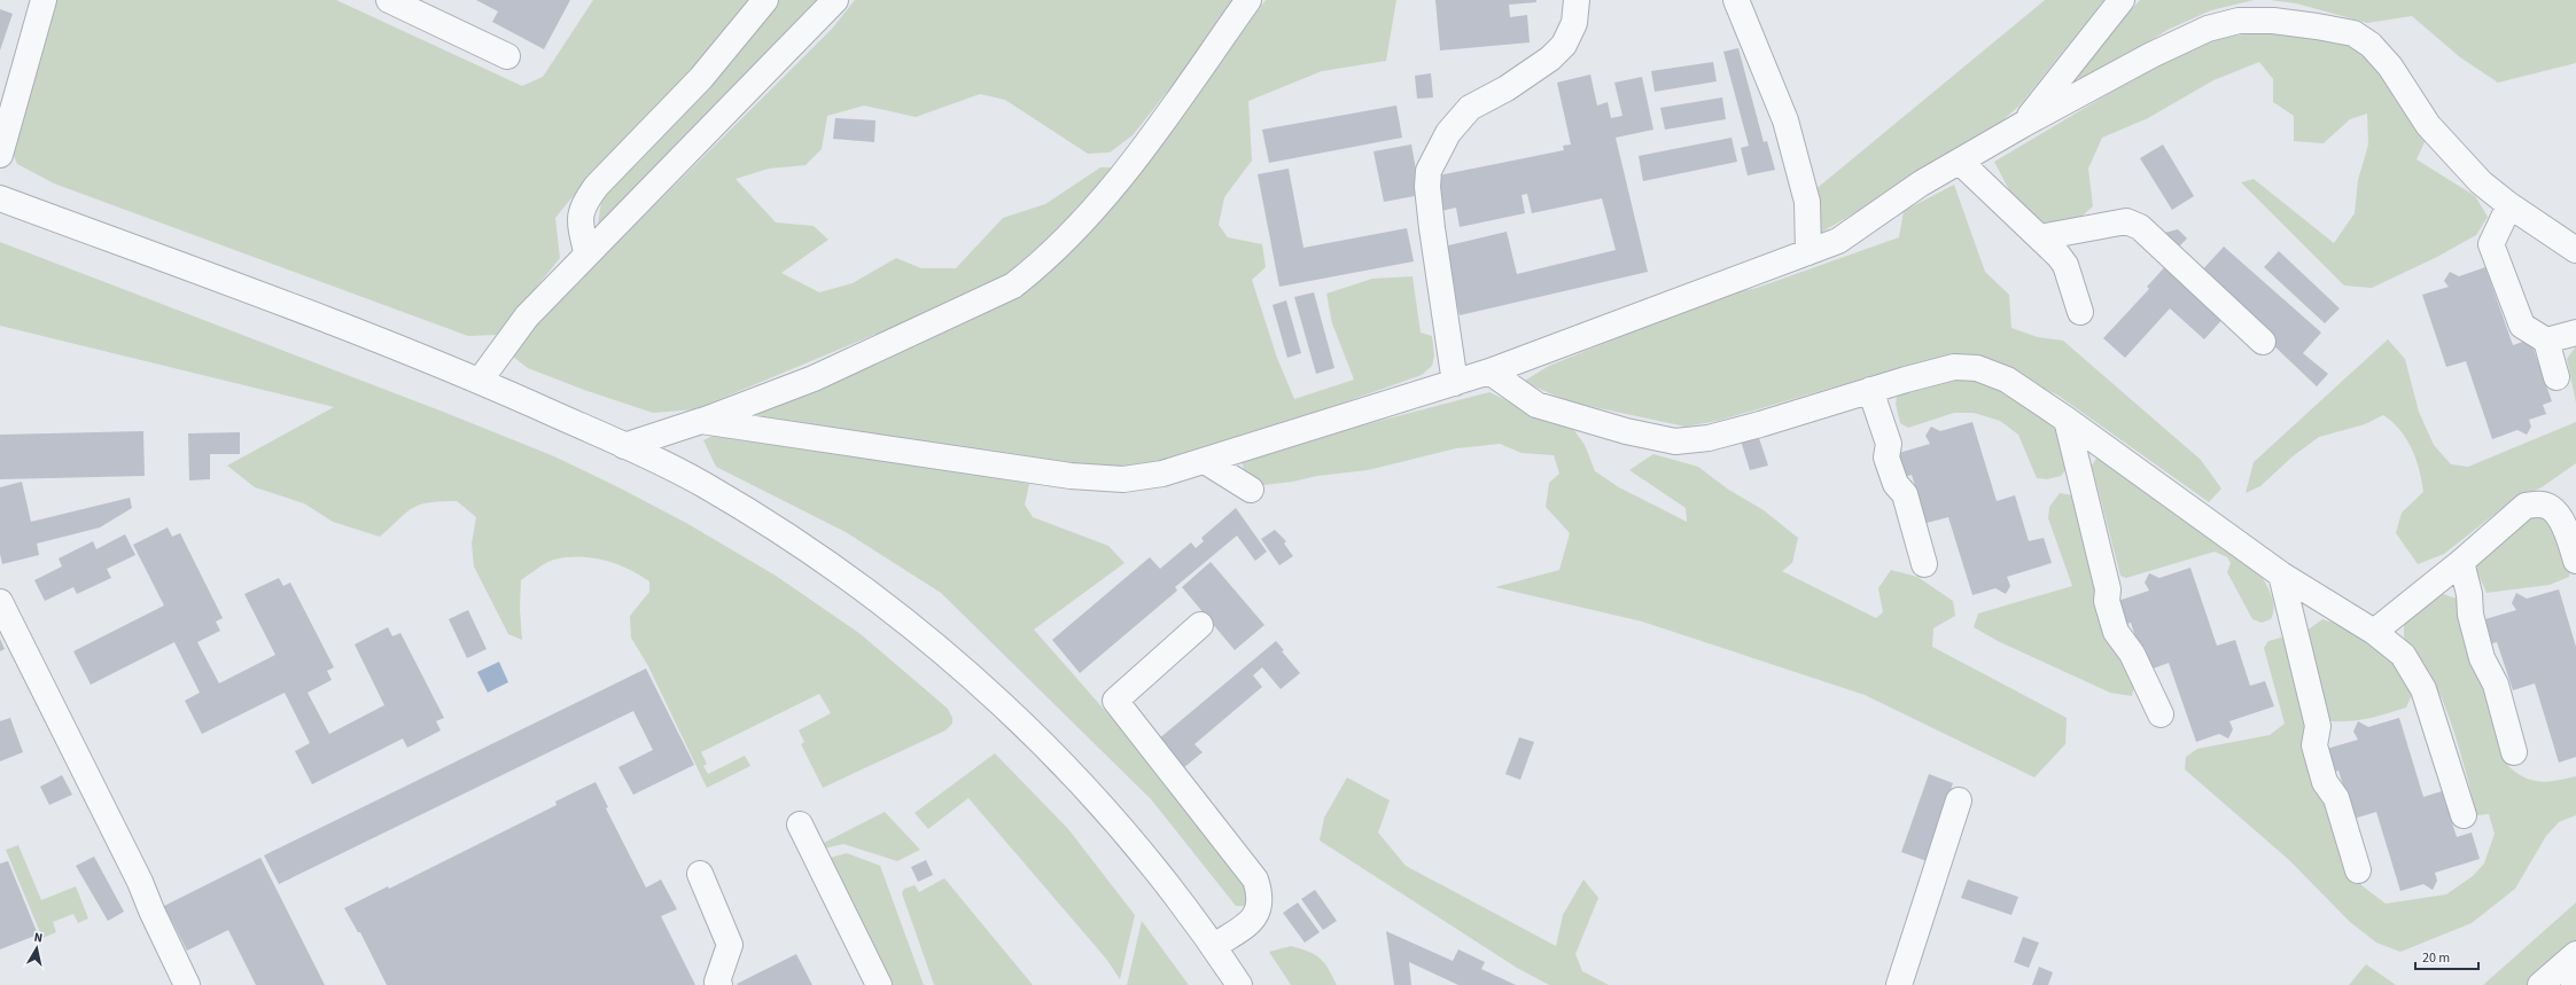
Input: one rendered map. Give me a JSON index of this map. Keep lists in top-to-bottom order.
{
  "scale_bar": "20 m",
  "north": "top"
}
